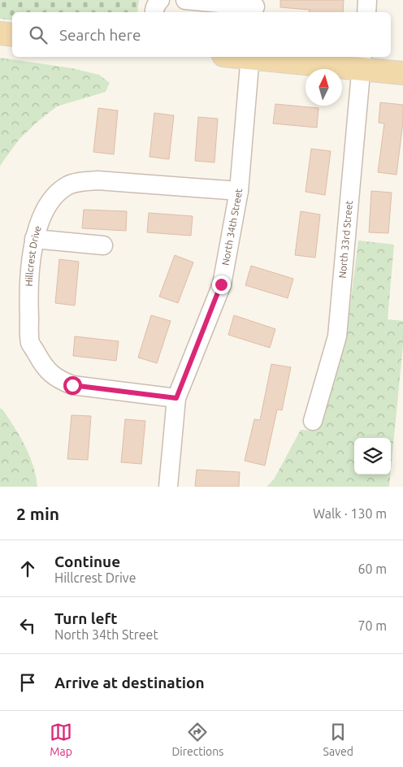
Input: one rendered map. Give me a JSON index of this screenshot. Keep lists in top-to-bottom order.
{
  "streets": {
    "street": ["North 34th Street", "North 33rd Street", "Hillcrest Drive"]
  },
  "crossings": [
    ["North 34th Street", "Hillcrest Drive"]
  ],
  "north": "top",
  "page": {
    "search": "Search here",
    "heading": ["2 min", "Walk · 130 m"],
    "list": [
      ["Continue", "Hillcrest Drive", "60 m"],
      ["Turn left", "North 34th Street", "70 m"],
      "Arrive at destination"
    ],
    "nav": ["Map", "Directions", "Saved"]
  }
}
